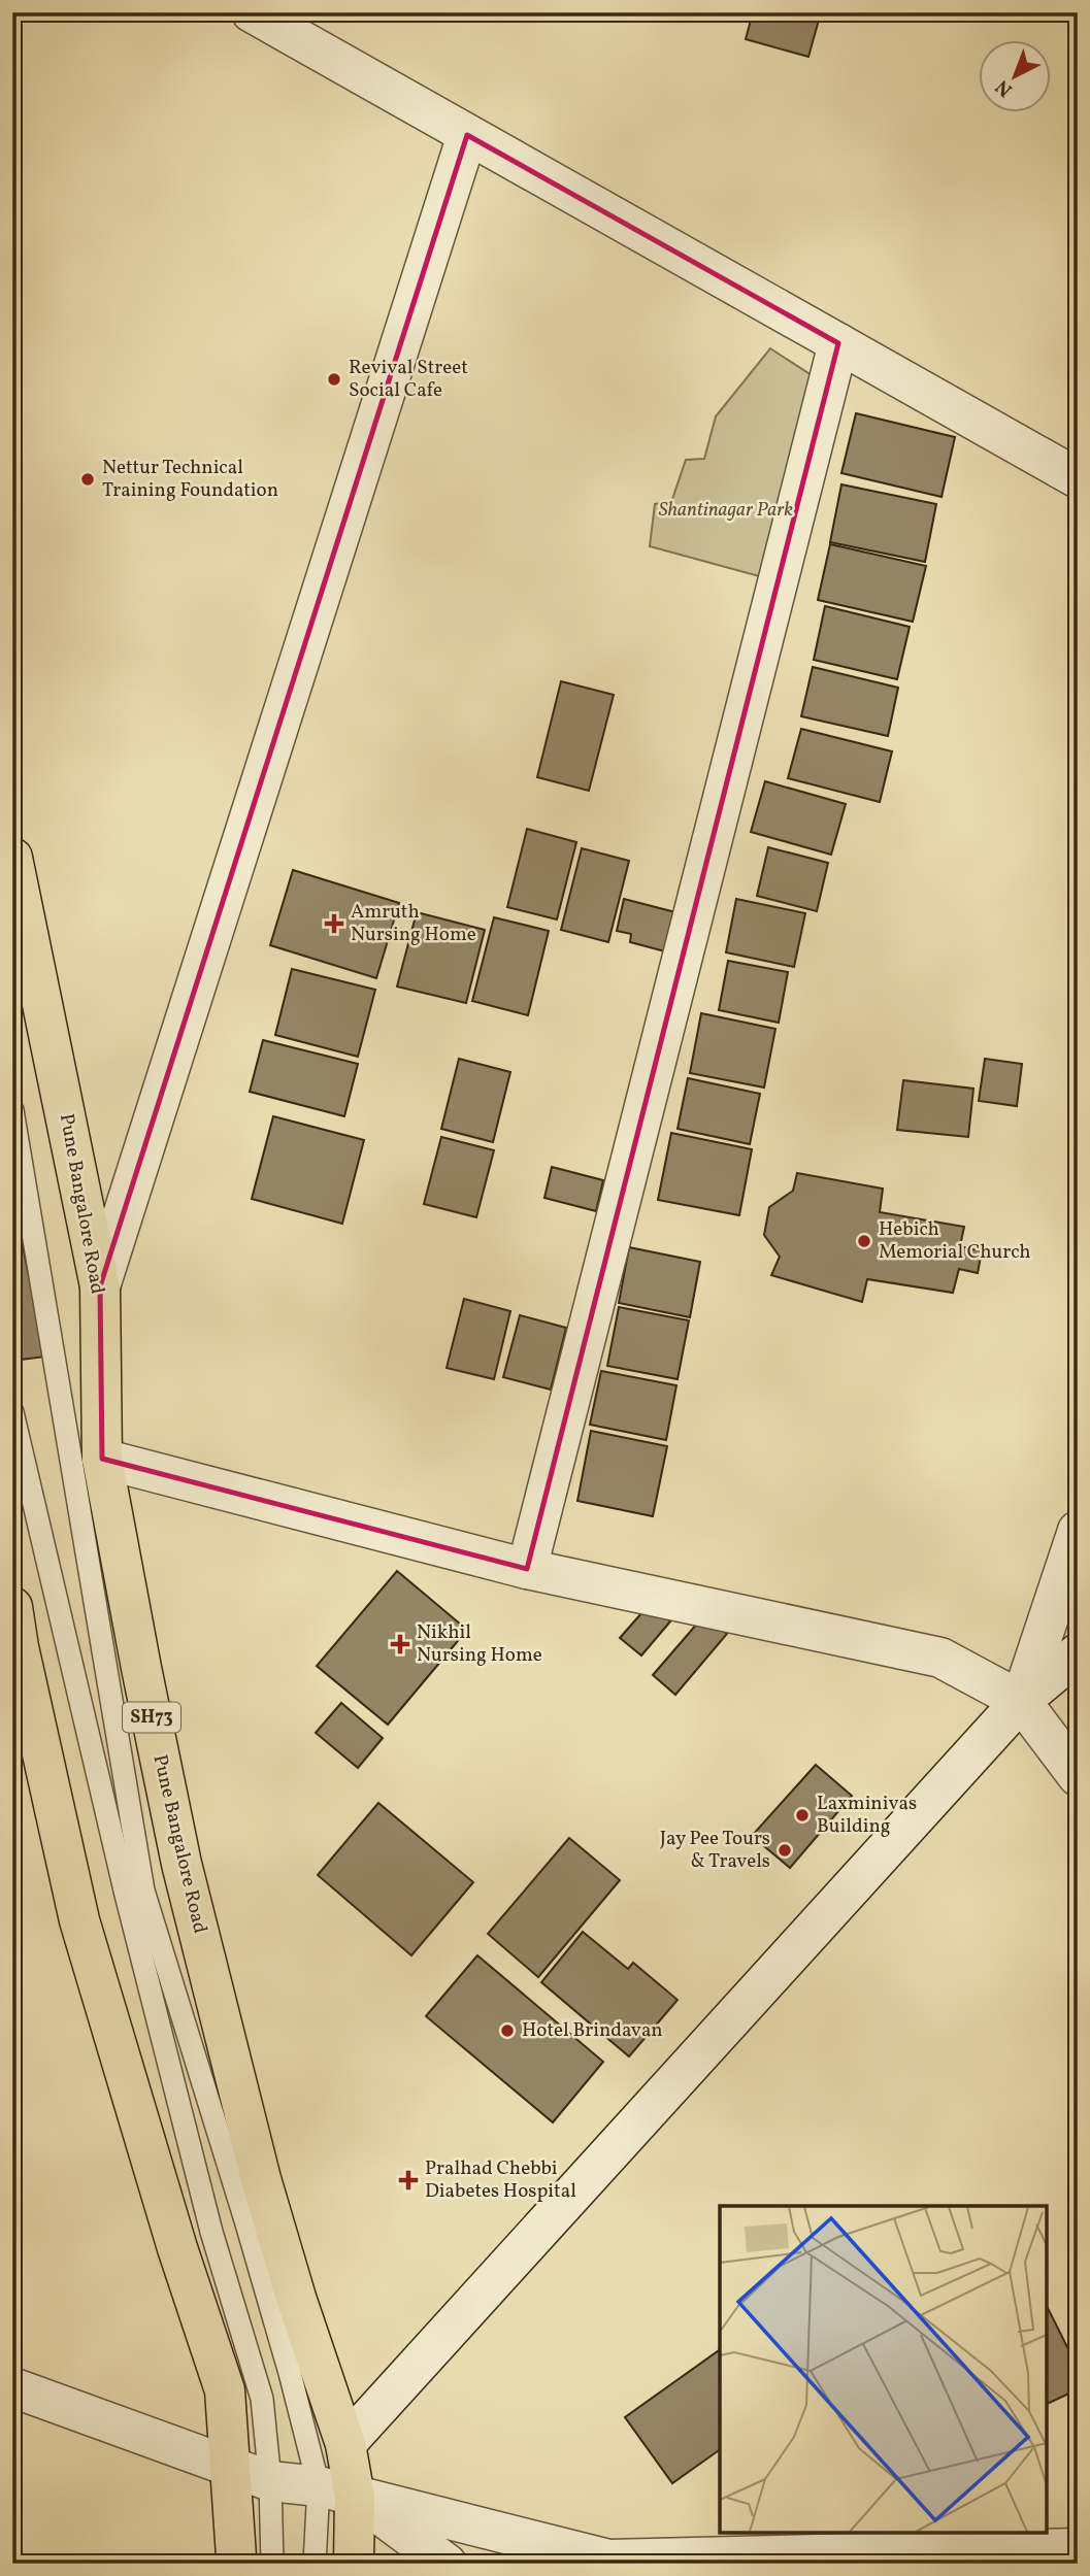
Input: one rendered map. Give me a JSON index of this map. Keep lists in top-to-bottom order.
{
  "streets": {
    "main road": ["Pune Bangalore Road", "SH73"]
  },
  "parks": ["Shantinagar Park"],
  "places": {
    "other": [
      "Revival Street Social Cafe",
      "Nettur Technical Training Foundation",
      "Hebich Memorial Church",
      "Laxminivas Building",
      "Jay Pee Tours & Travels",
      "Hotel Brindavan"
    ],
    "health": ["Amruth Nursing Home", "Nikhil Nursing Home", "Pralhad Chebbi Diabetes Hospital"]
  },
  "north": "bottom left"
}
